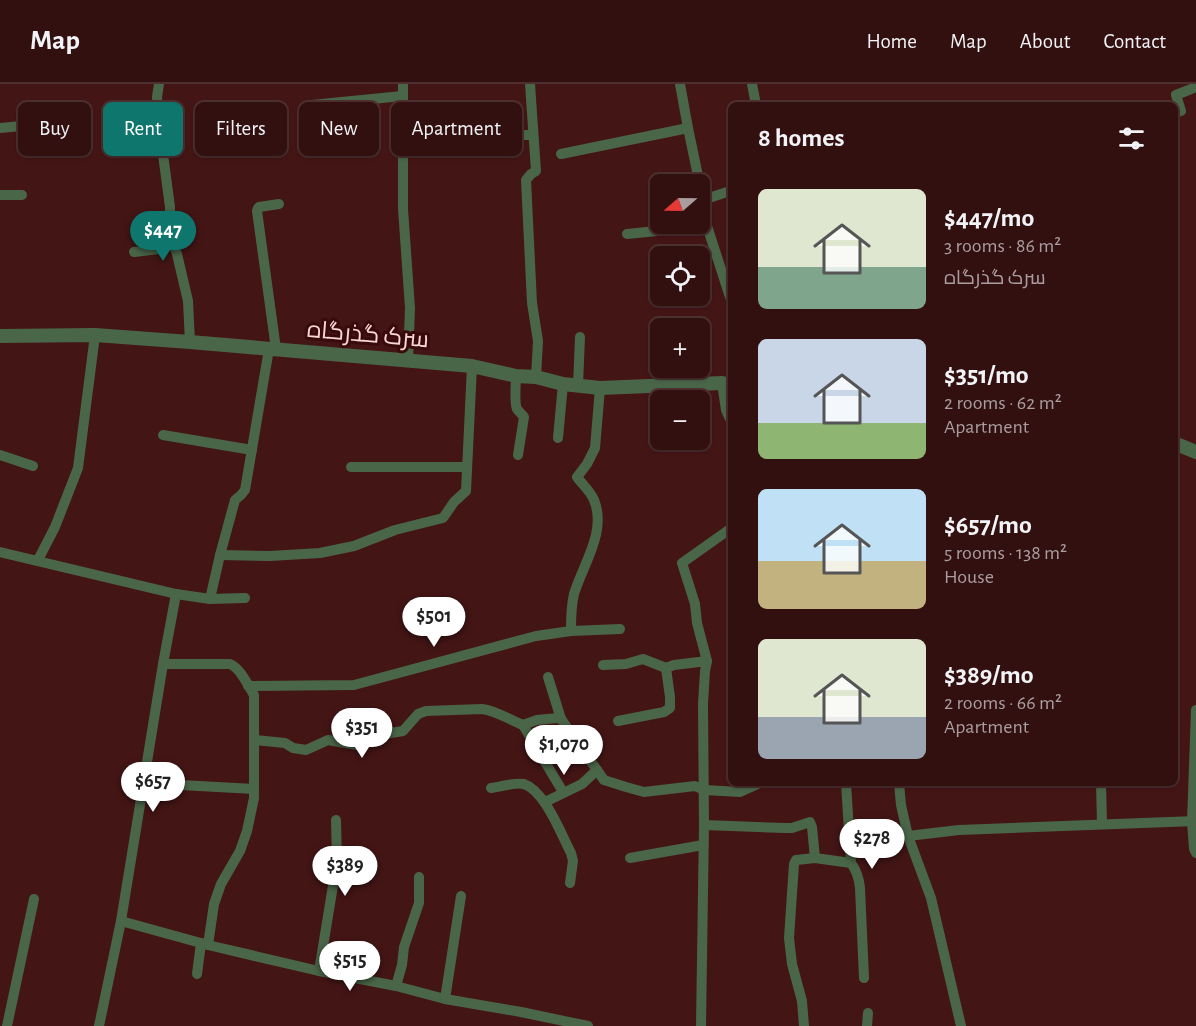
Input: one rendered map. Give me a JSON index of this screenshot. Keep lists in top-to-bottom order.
{
  "streets": {
    "street": ["سرک گذرگاه"]
  },
  "north": "left",
  "page": {
    "header": "Map",
    "nav": [
      "Home",
      "Map",
      "About",
      "Contact"
    ],
    "chip": [
      "Buy",
      "Rent",
      "Filters",
      "New",
      "Apartment"
    ],
    "heading": "8 homes",
    "map_buttons": ["+", "−"],
    "list": [
      {
        "name": "$447/mo",
        "note": "3 rooms · 86 m² · سرک گذرگاه"
      },
      {
        "name": "$351/mo",
        "note": "2 rooms · 62 m² · Apartment"
      },
      {
        "name": "$657/mo",
        "note": "5 rooms · 138 m² · House"
      },
      {
        "name": "$389/mo",
        "note": "2 rooms · 66 m² · Apartment"
      }
    ],
    "price": [
      "$447",
      "$501",
      "$351",
      "$1,070",
      "$657",
      "$278",
      "$389",
      "$515"
    ]
  }
}
